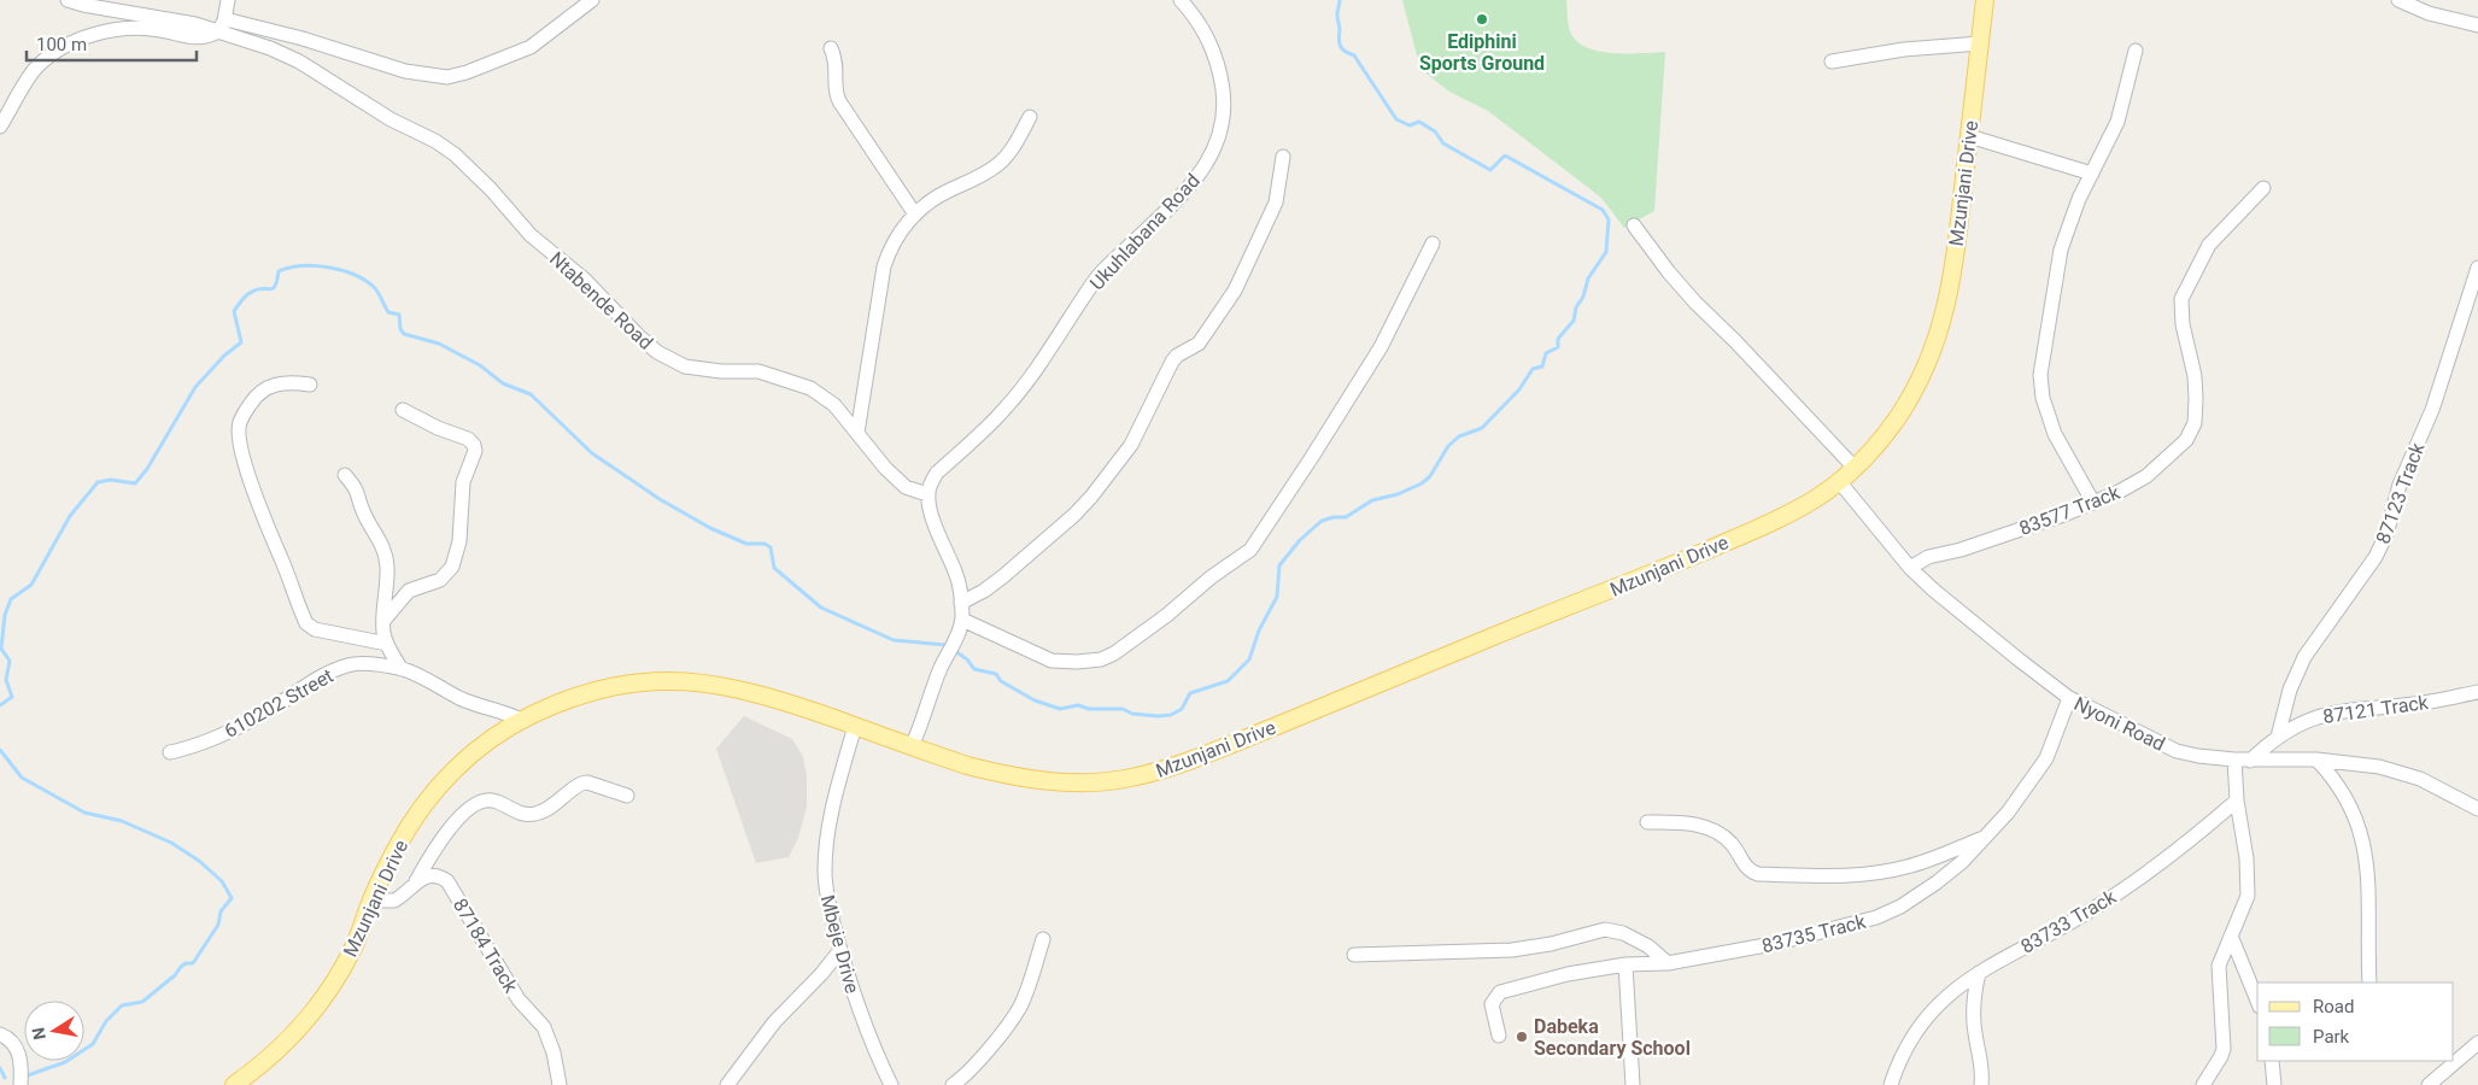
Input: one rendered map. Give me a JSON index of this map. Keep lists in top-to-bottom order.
{
  "streets": {
    "main road": ["Mzunjani Drive"],
    "street": [
      "Ukuhlabana Road",
      "Ntabende Road",
      "87123 Track",
      "83577 Track",
      "610202 Street",
      "87121 Track",
      "Nyoni Road",
      "83733 Track",
      "83735 Track",
      "Mbeje Drive",
      "87184 Track"
    ]
  },
  "crossings": [
    ["Mzunjani Drive", "610202 Street"],
    ["Mzunjani Drive", "Nyoni Road"],
    ["Mzunjani Drive", "Mbeje Drive"],
    ["Ukuhlabana Road", "Ntabende Road"],
    ["87123 Track", "87121 Track"],
    ["83577 Track", "Nyoni Road"],
    ["87121 Track", "Nyoni Road"],
    ["Nyoni Road", "83735 Track"]
  ],
  "places": ["Ediphini Sports Ground", "Dabeka Secondary School"],
  "legend": ["Road", "Park"],
  "scale_bar": "100 m",
  "north": "left"
}
